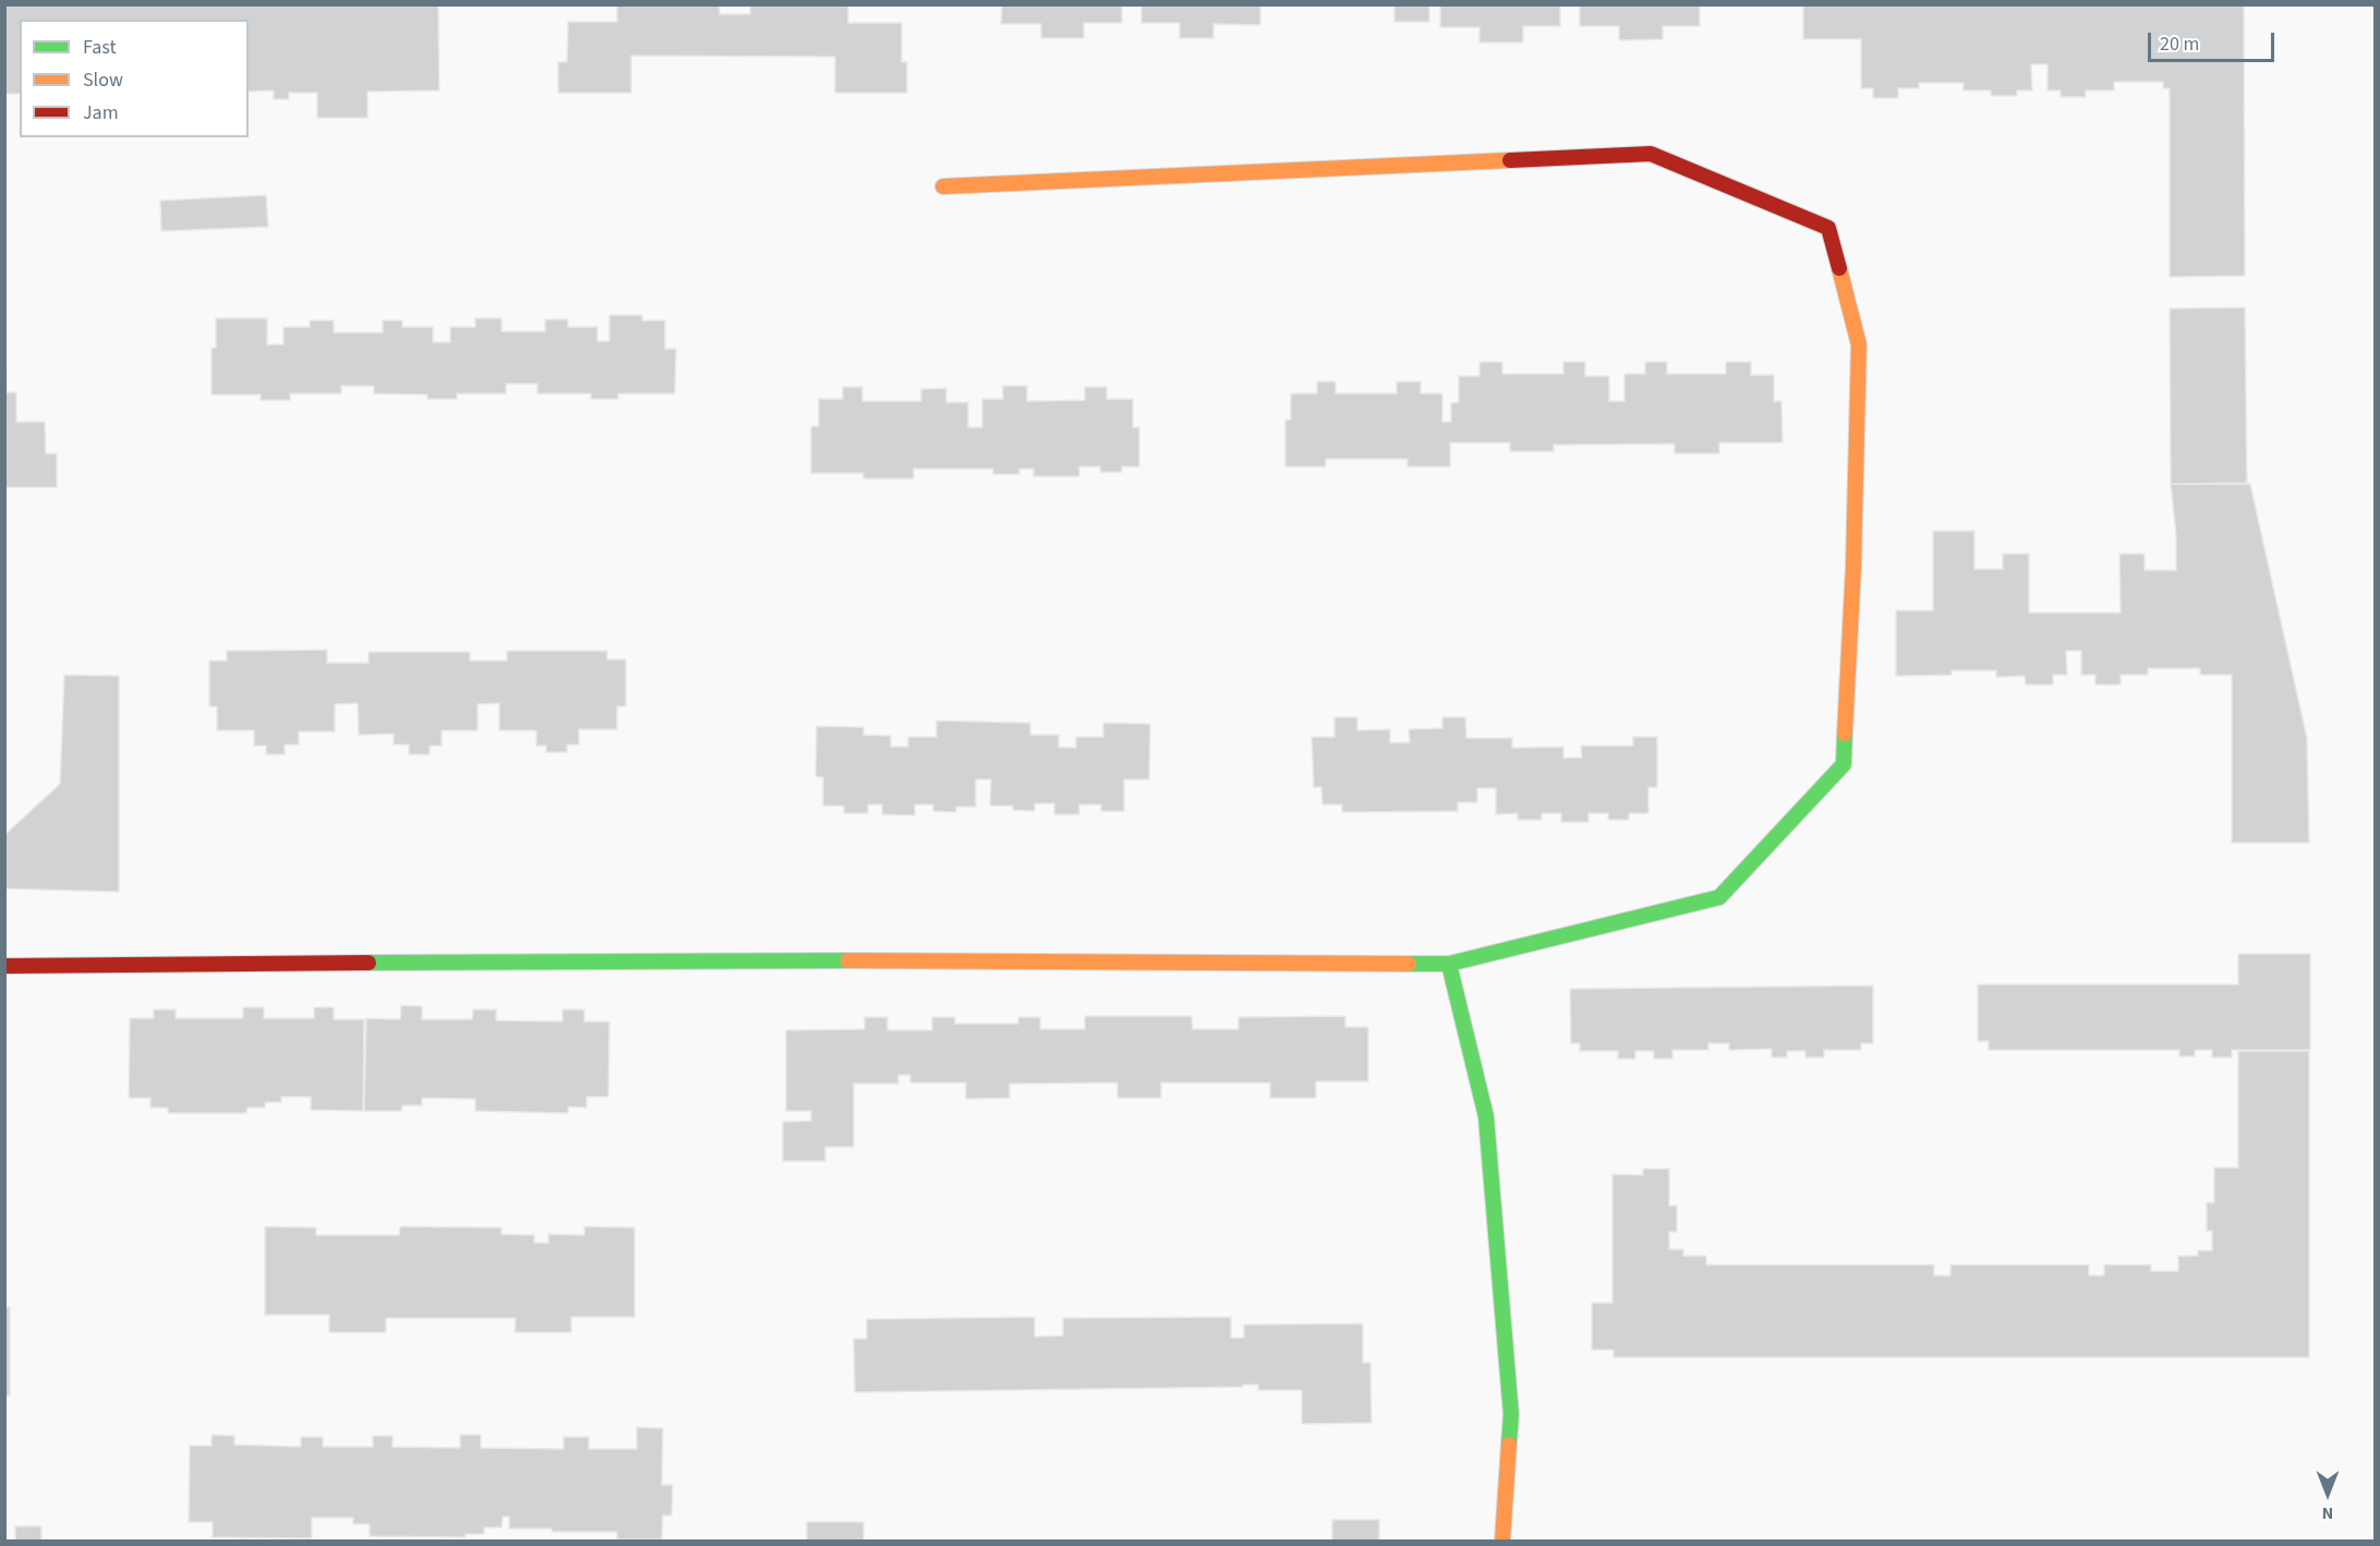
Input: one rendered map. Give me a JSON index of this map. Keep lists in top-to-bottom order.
{
  "legend": ["Fast", "Slow", "Jam"],
  "scale_bar": "20 m",
  "north": "bottom"
}
